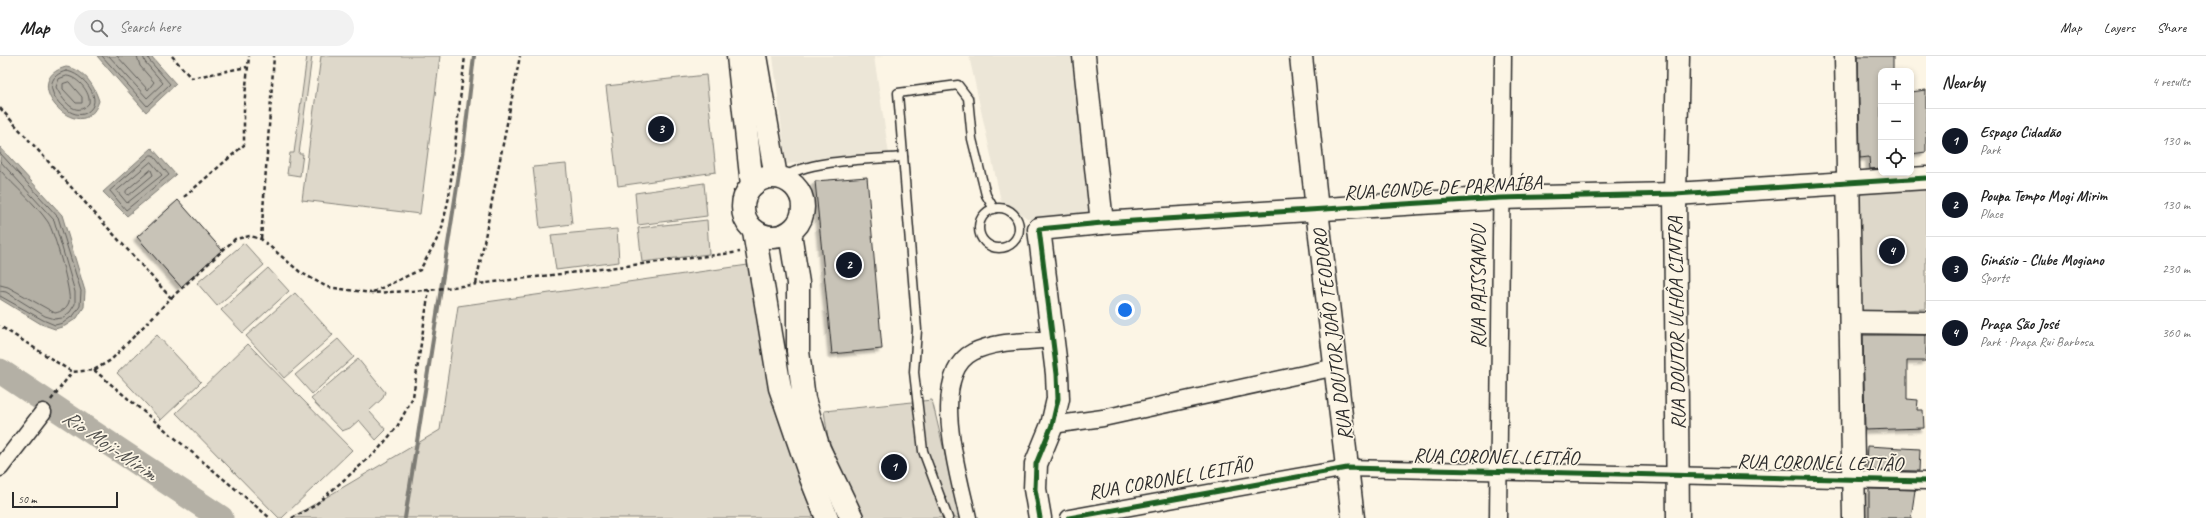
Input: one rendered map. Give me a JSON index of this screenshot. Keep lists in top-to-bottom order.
{
  "streets": {
    "street": [
      "RUA CONDE DE PARNAÍBA",
      "RUA PAISSANDU",
      "RUA DOUTOR ULHÔA CINTRA",
      "RUA DOUTOR JOÃO TEODORO",
      "RUA CORONEL LEITÃO"
    ]
  },
  "crossings": [
    ["RUA CONDE DE PARNAÍBA", "RUA PAISSANDU"],
    ["RUA CONDE DE PARNAÍBA", "RUA DOUTOR ULHÔA CINTRA"],
    ["RUA CONDE DE PARNAÍBA", "RUA DOUTOR JOÃO TEODORO"],
    ["RUA PAISSANDU", "RUA CORONEL LEITÃO"],
    ["RUA DOUTOR ULHÔA CINTRA", "RUA CORONEL LEITÃO"],
    ["RUA DOUTOR JOÃO TEODORO", "RUA CORONEL LEITÃO"]
  ],
  "water": ["Rio Moji-Mirim"],
  "scale_bar": "50 m",
  "page": {
    "header": "Map",
    "search": "Search here",
    "nav": ["Map", "Layers", "Share"],
    "heading": ["Nearby", "4 results"],
    "map_buttons": ["+", "−"],
    "list": [
      {
        "mark": "1",
        "name": "Espaço Cidadão",
        "note": "Park",
        "value": "130 m"
      },
      {
        "mark": "2",
        "name": "Poupa Tempo Mogi Mirim",
        "note": "Place",
        "value": "130 m"
      },
      {
        "mark": "3",
        "name": "Ginásio - Clube Mogiano",
        "note": "Sports",
        "value": "230 m"
      },
      {
        "mark": "4",
        "name": "Praça São José",
        "note": "Park · Praça Rui Barbosa",
        "value": "360 m"
      }
    ],
    "pins": [
      "3",
      "4",
      "2",
      "1"
    ],
    "scale": "50 m"
  }
}
